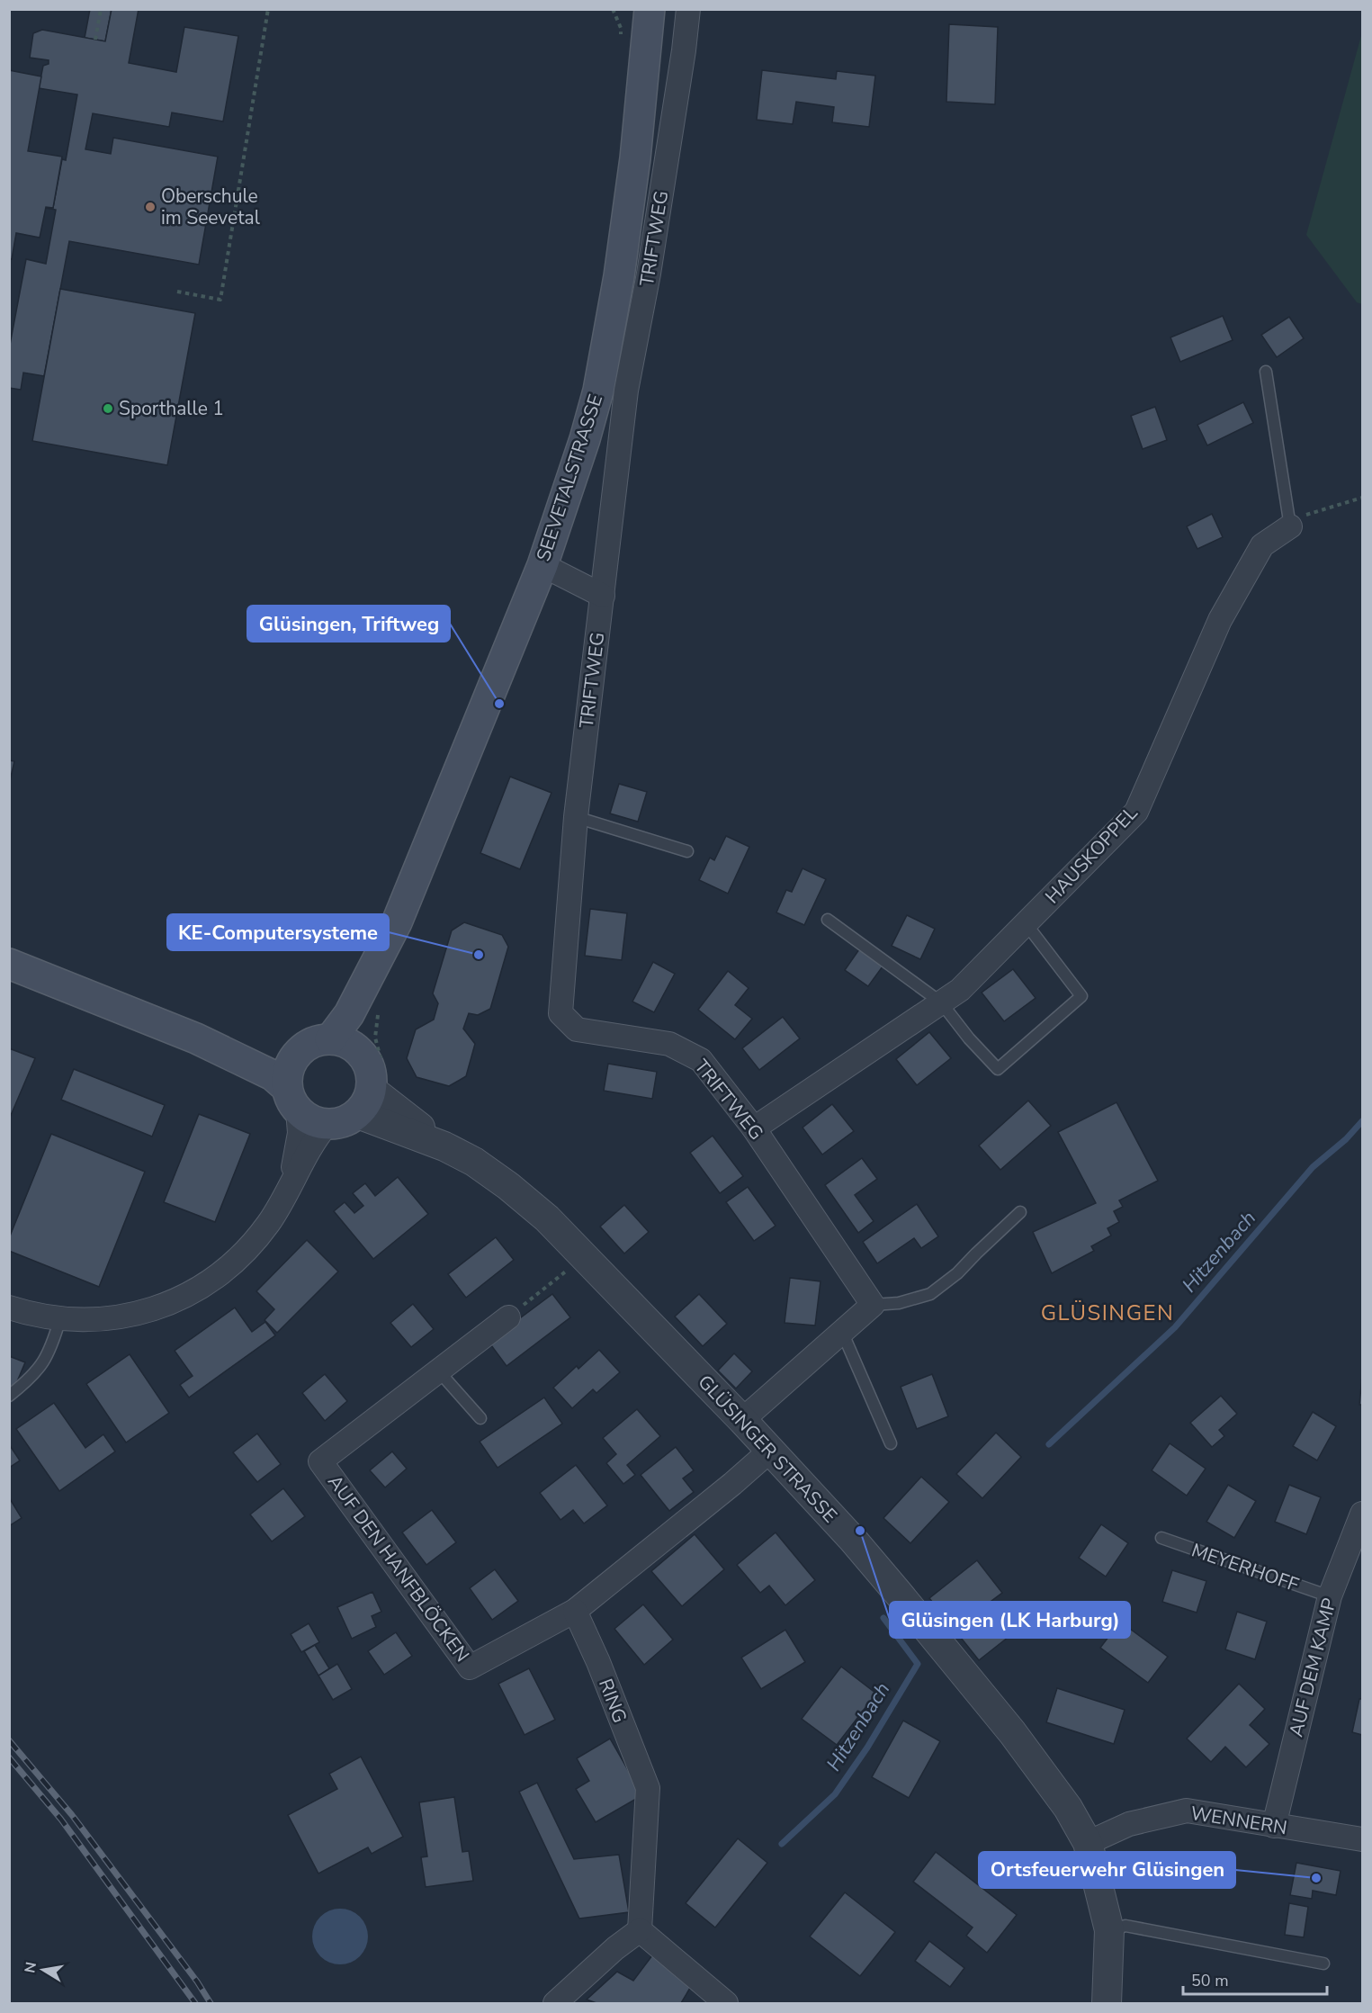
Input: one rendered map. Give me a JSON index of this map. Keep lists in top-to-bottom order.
{
  "streets": {
    "main road": ["SEEVETALSTRASSE"],
    "street": [
      "TRIFTWEG",
      "HAUSKOPPEL",
      "GLÜSINGER STRASSE",
      "AUF DEN HANFBLÖCKEN",
      "AUF DEM KAMP",
      "RING",
      "WENNERN"
    ],
    "lane": ["MEYERHOFF"]
  },
  "crossings": [
    ["TRIFTWEG", "HAUSKOPPEL"],
    ["SEEVETALSTRASSE", "GLÜSINGER STRASSE"],
    ["GLÜSINGER STRASSE", "WENNERN"],
    ["MEYERHOFF", "AUF DEM KAMP"],
    ["AUF DEN HANFBLÖCKEN", "RING"],
    ["AUF DEM KAMP", "WENNERN"]
  ],
  "districts": ["GLÜSINGEN"],
  "water": ["Hitzenbach"],
  "places": [
    "Oberschule im Seevetal",
    "Sporthalle 1",
    "Glüsingen, Triftweg",
    "KE-Computersysteme",
    "Glüsingen (LK Harburg)",
    "Ortsfeuerwehr Glüsingen"
  ],
  "scale_bar": "50 m",
  "north": "left"
}
